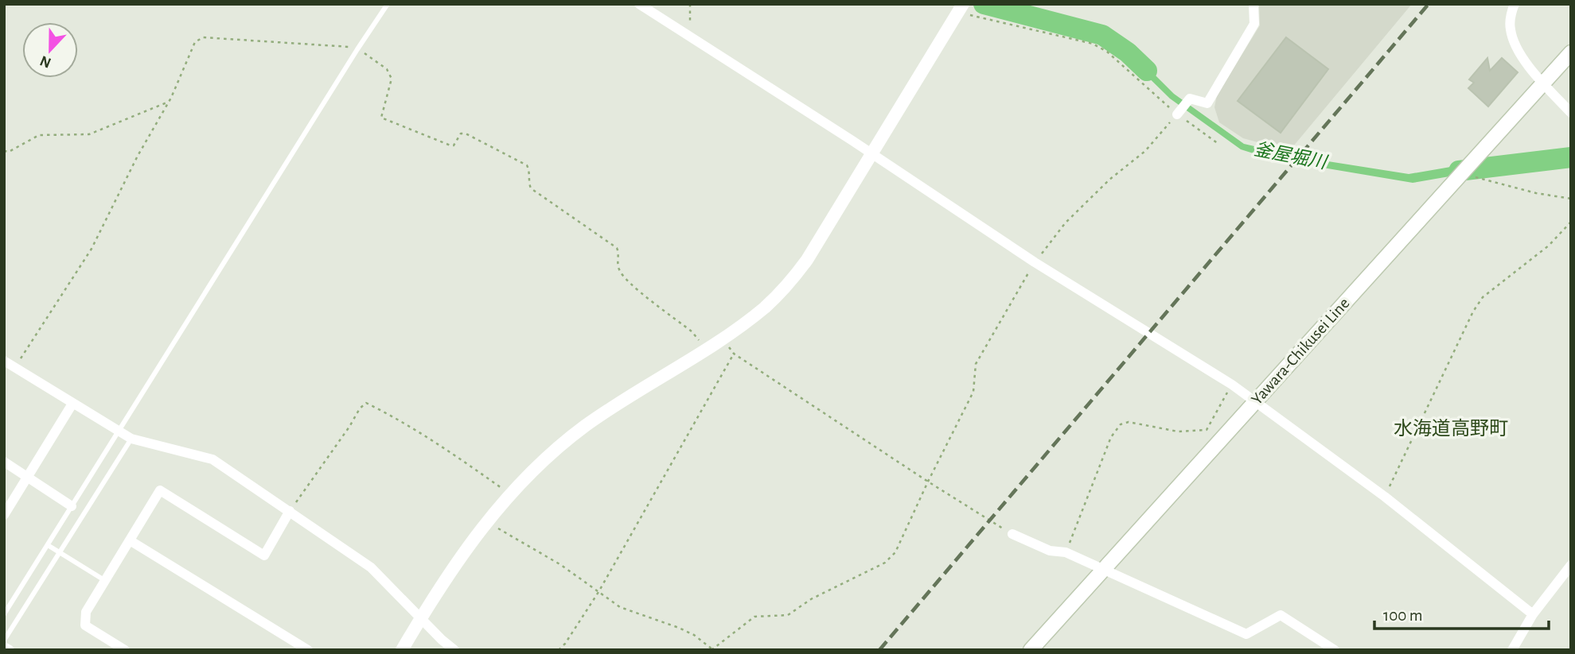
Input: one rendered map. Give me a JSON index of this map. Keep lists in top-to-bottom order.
{
  "streets": {
    "main road": ["Yawara-Chikusei Line"]
  },
  "districts": ["水海道高野町"],
  "water": ["釜屋堀川"],
  "scale_bar": "100 m",
  "north": "bottom"
}
